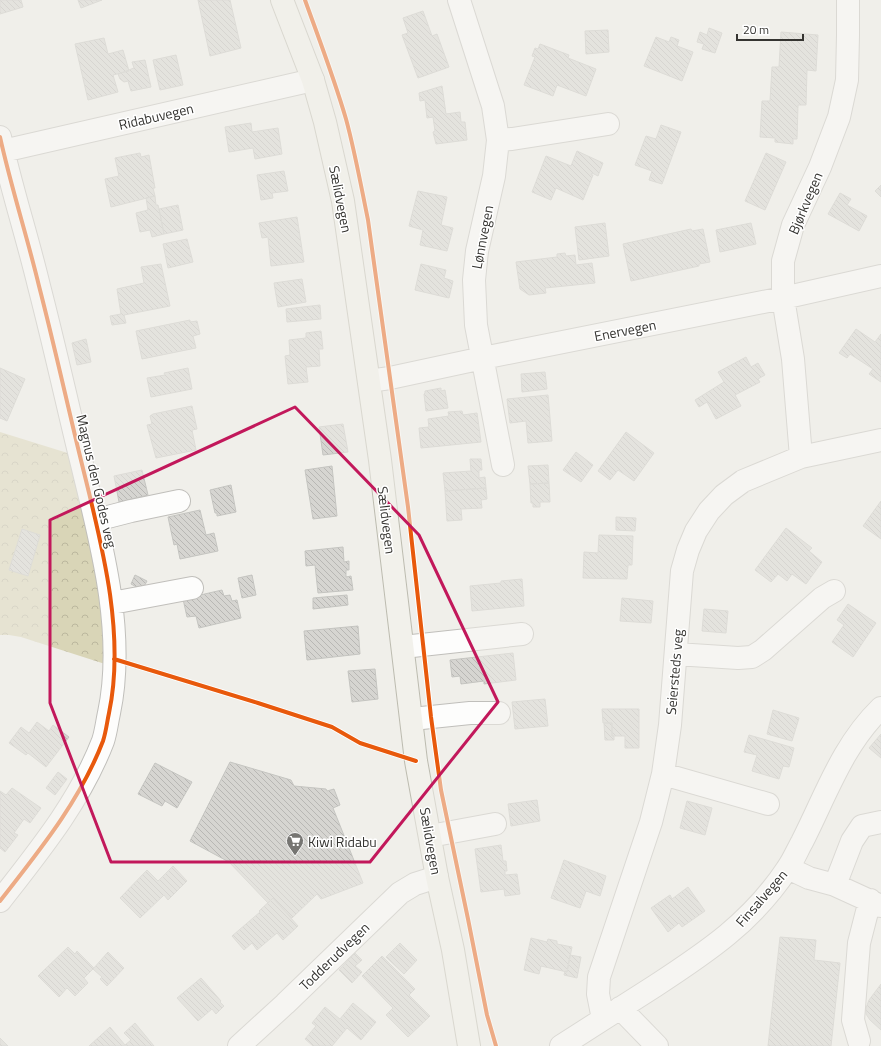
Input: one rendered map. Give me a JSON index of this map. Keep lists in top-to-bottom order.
{
  "streets": {
    "main road": ["Sælidvegen"],
    "street": [
      "Ridabuvegen",
      "Bjørkvegen",
      "Lønnvegen",
      "Enervegen",
      "Magnus den Godes veg",
      "Seiersteds veg",
      "Finsalvegen",
      "Todderudvegen"
    ]
  },
  "crossings": [
    ["Ridabuvegen", "Sælidvegen"],
    ["Ridabuvegen", "Magnus den Godes veg"],
    ["Sælidvegen", "Enervegen"],
    ["Sælidvegen", "Todderudvegen"],
    ["Bjørkvegen", "Enervegen"],
    ["Bjørkvegen", "Seiersteds veg"],
    ["Lønnvegen", "Enervegen"],
    ["Seiersteds veg", "Finsalvegen"]
  ],
  "places": {
    "supermarket": ["Kiwi Ridabu"]
  },
  "scale_bar": "20 m"
}
